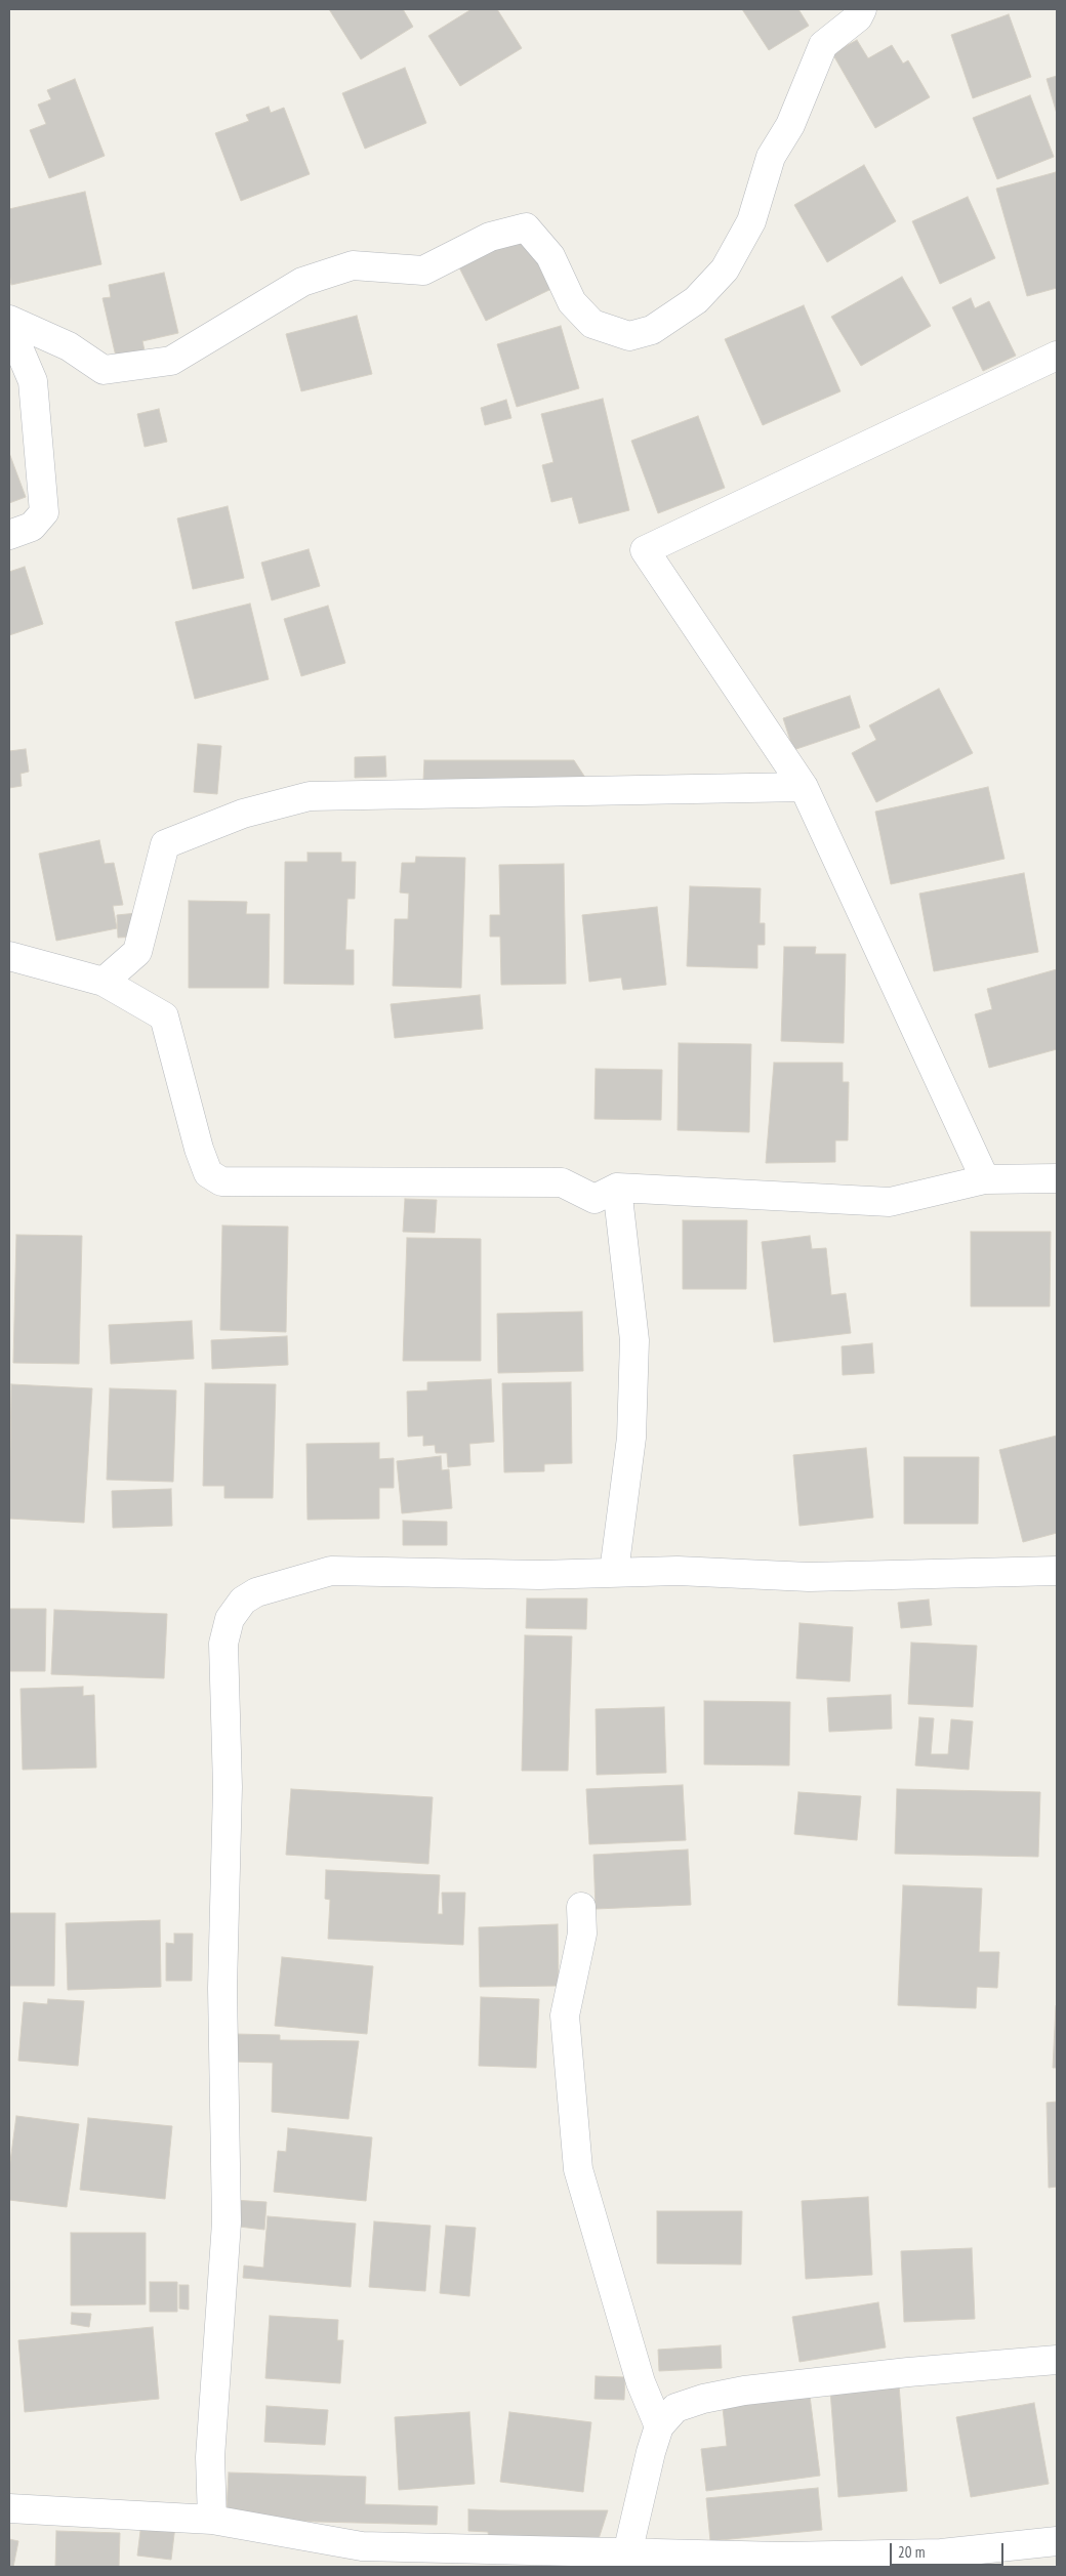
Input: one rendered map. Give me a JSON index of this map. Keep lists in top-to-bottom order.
{
  "scale_bar": "20 m"
}
